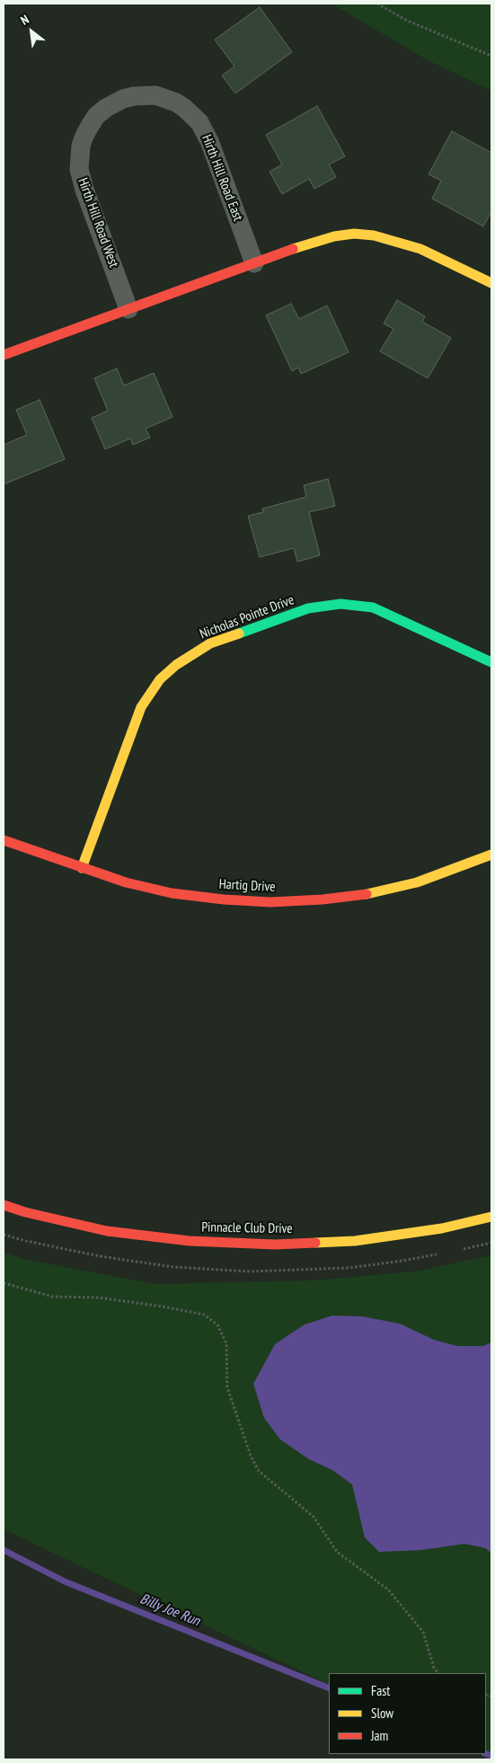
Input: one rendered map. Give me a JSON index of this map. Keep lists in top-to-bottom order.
{
  "streets": {
    "street": [
      "Hirth Hill Road East",
      "Hirth Hill Road West",
      "Nicholas Pointe Drive",
      "Hartig Drive",
      "Pinnacle Club Drive"
    ]
  },
  "crossings": [
    ["Hirth Hill Road East", "Hirth Hill Road West"],
    ["Nicholas Pointe Drive", "Hartig Drive"]
  ],
  "water": ["Billy Joe Run"],
  "legend": ["Fast", "Slow", "Jam"],
  "north": "top left"
}
